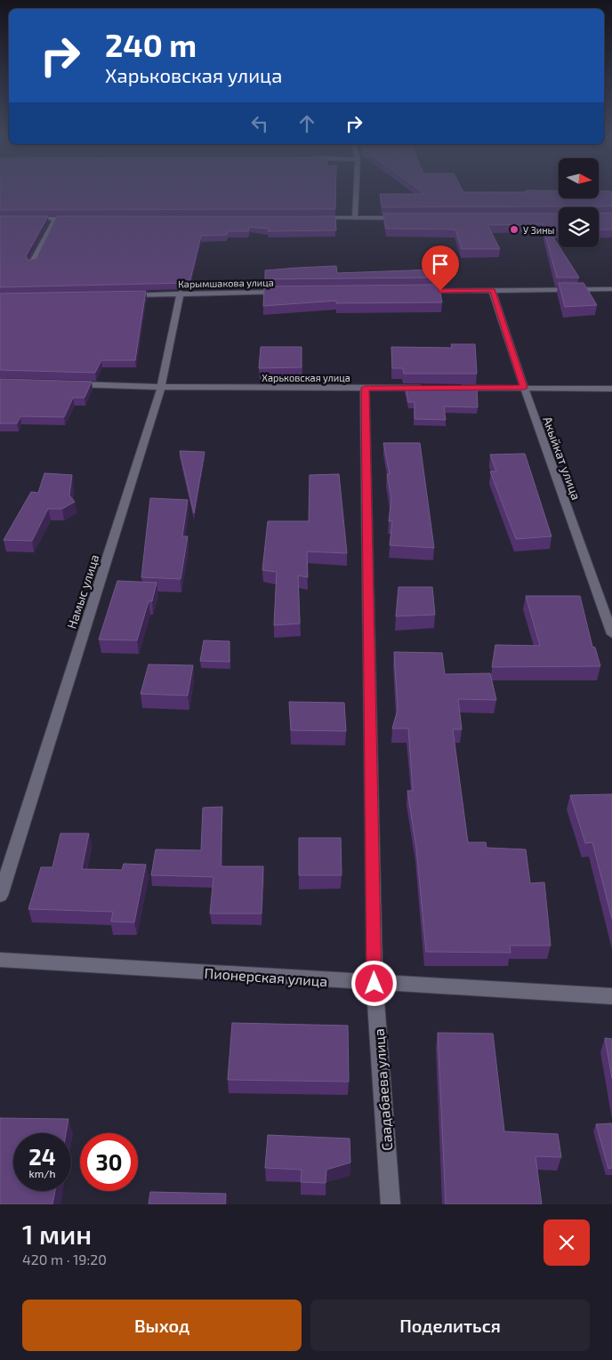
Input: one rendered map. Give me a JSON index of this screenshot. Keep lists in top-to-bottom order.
{
  "streets": {
    "street": [
      "Карымшакова улица",
      "Харьковская улица",
      "Акыйкат улица",
      "Намыс улица",
      "Пионерская улица",
      "Саадабаева улица"
    ]
  },
  "crossings": [
    ["Карымшакова улица", "Намыс улица"],
    ["Харьковская улица", "Намыс улица"],
    ["Харьковская улица", "Саадабаева улица"],
    ["Пионерская улица", "Саадабаева улица"]
  ],
  "places": ["У Зины"],
  "north": "right",
  "page": {
    "turn": ["240 m", "Харьковская улица"],
    "speed": "24 km/h",
    "limit": "30",
    "heading": ["1 мин", "420 m · 19:20"],
    "buttons": ["Выход", "Поделиться"]
  }
}
